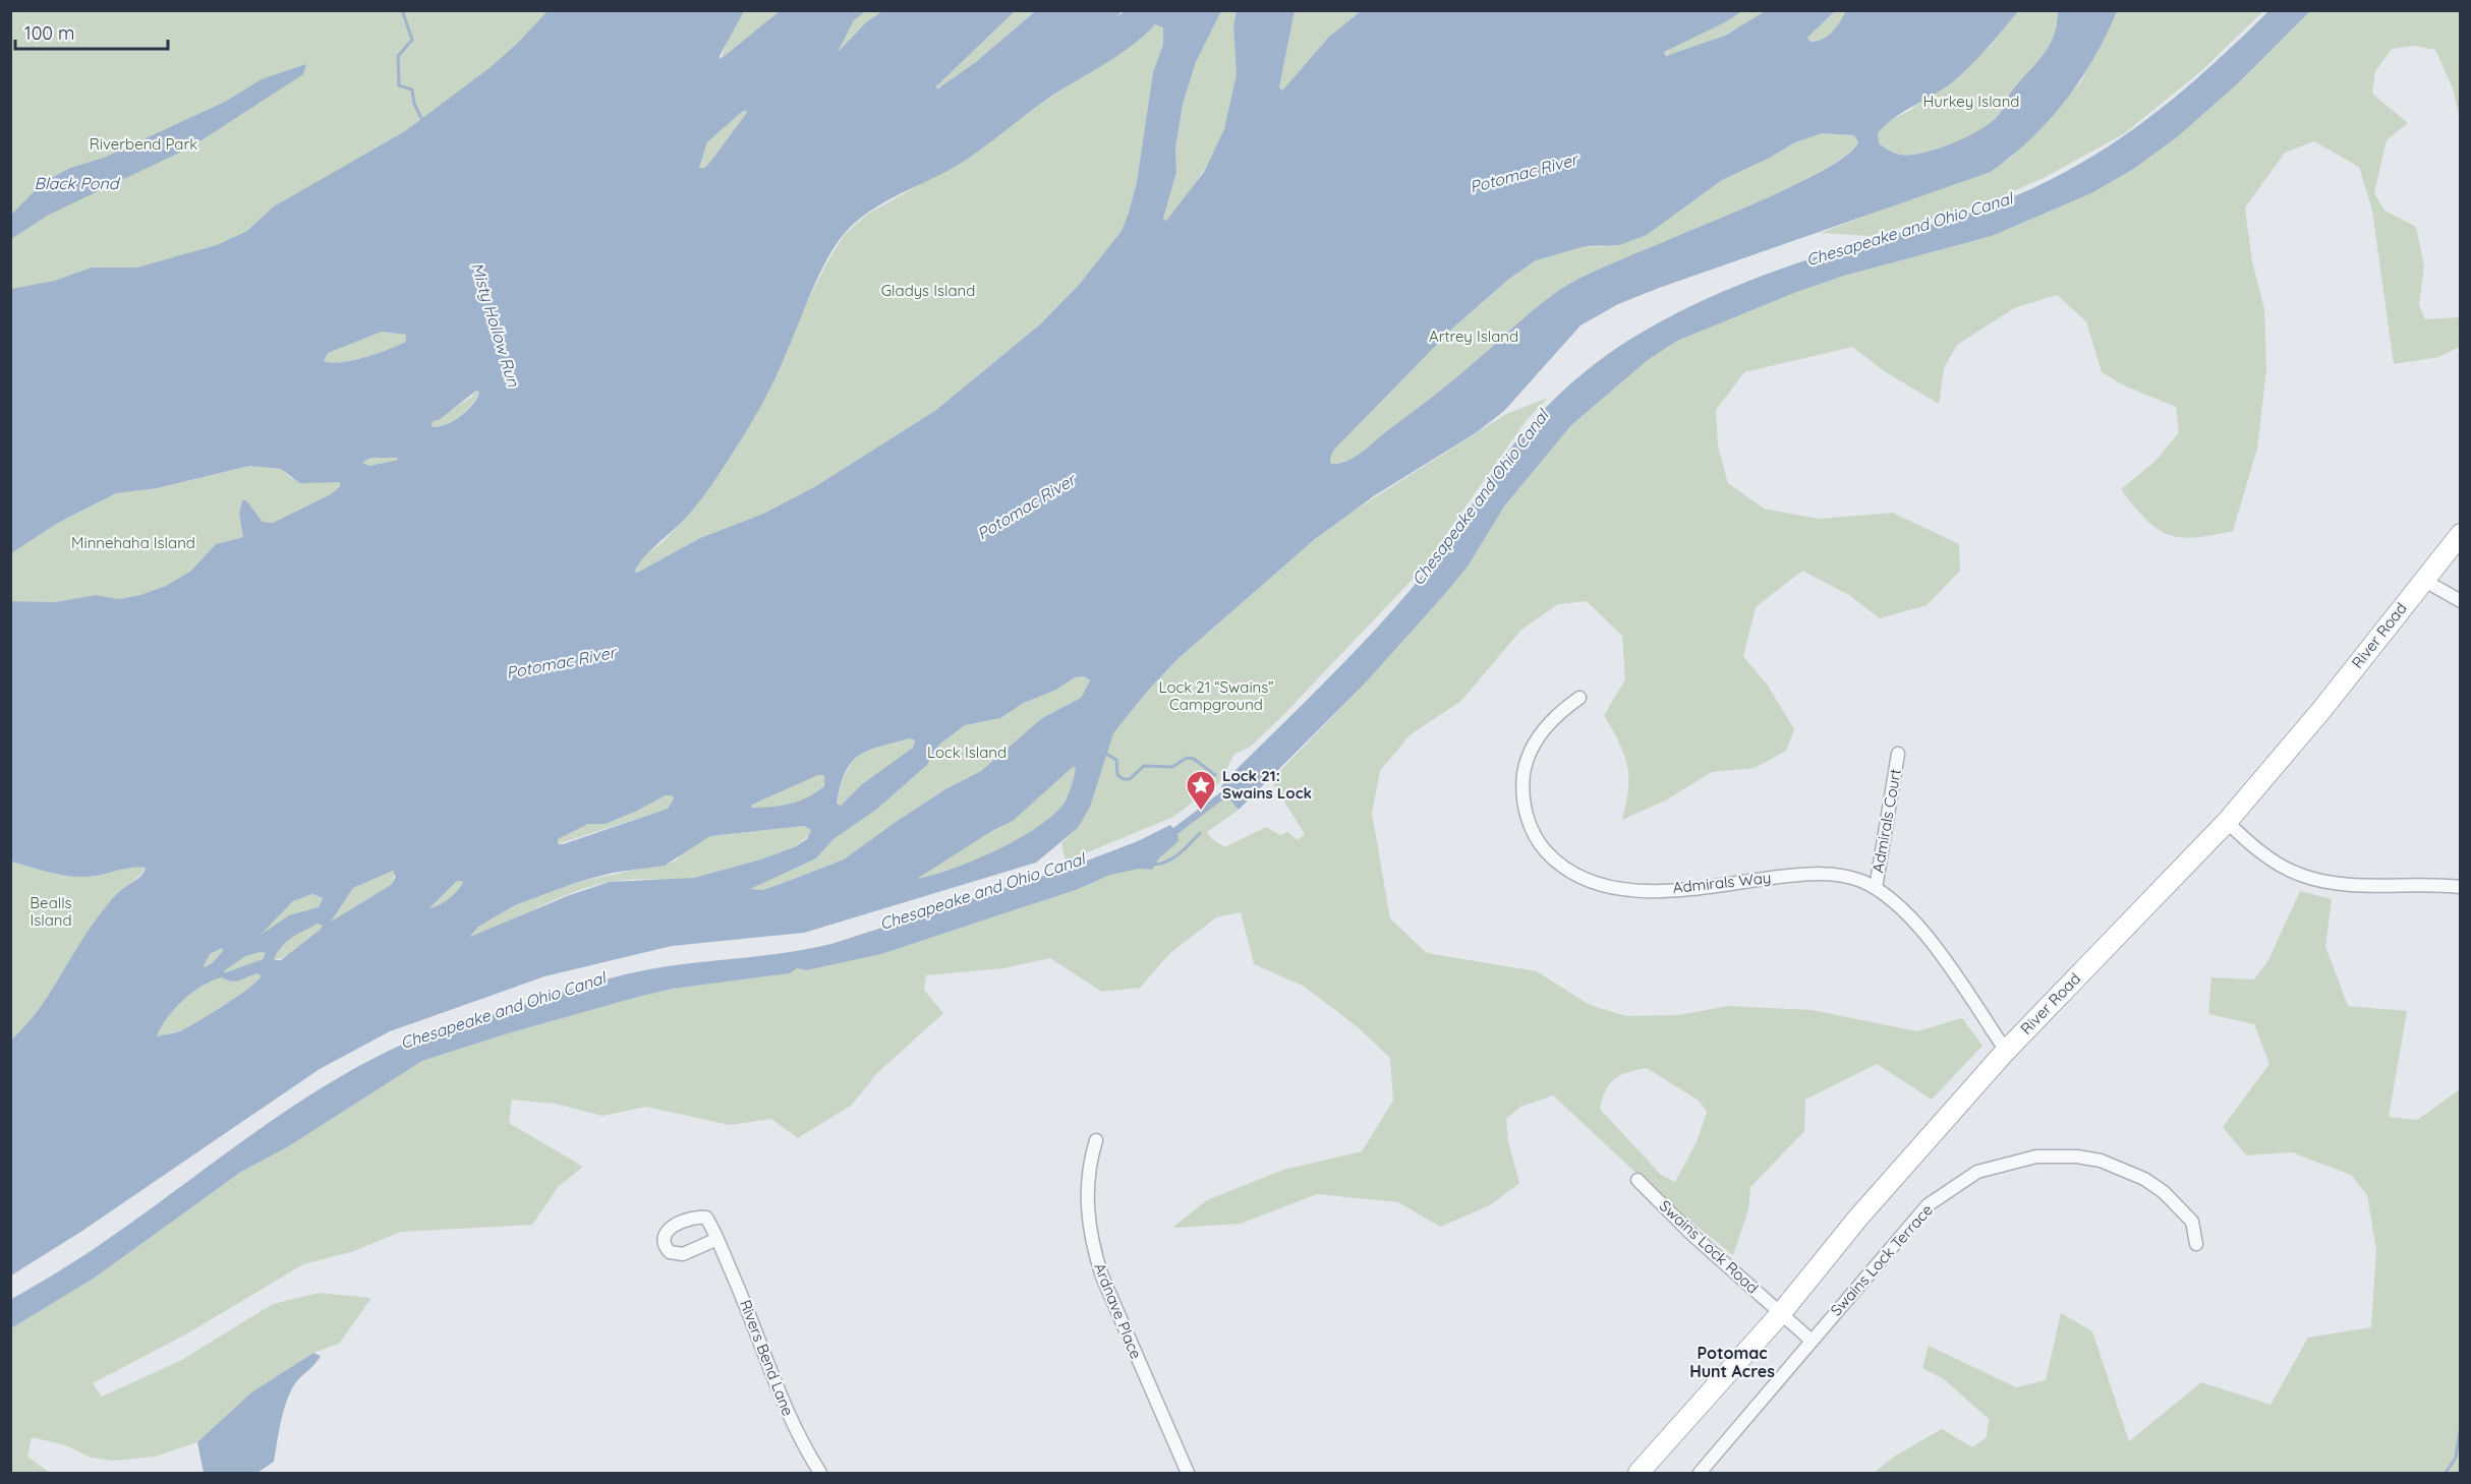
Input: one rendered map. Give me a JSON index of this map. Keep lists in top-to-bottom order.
{
  "streets": {
    "main road": ["River Road"],
    "street": [
      "Admirals Court",
      "Admirals Way",
      "Swains Lock Road",
      "Swains Lock Terrace",
      "Ardnave Place",
      "Rivers Bend Lane"
    ]
  },
  "crossings": [
    ["River Road", "Admirals Way"],
    ["River Road", "Swains Lock Road"],
    ["Admirals Court", "Admirals Way"]
  ],
  "districts": ["Potomac Hunt Acres"],
  "water": [
    "Potomac River",
    "Black Pond",
    "Chesapeake and Ohio Canal",
    "Misty Hollow Run"
  ],
  "parks": [
    "Hurkey Island",
    "Riverbend Park",
    "Gladys Island",
    "Artrey Island",
    "Minnehaha Island",
    "Lock 21 “Swains” Campground",
    "Lock Island",
    "Bealls Island"
  ],
  "places": {
    "place": ["Lock 21: Swains Lock"]
  },
  "scale_bar": "100 m"
}
